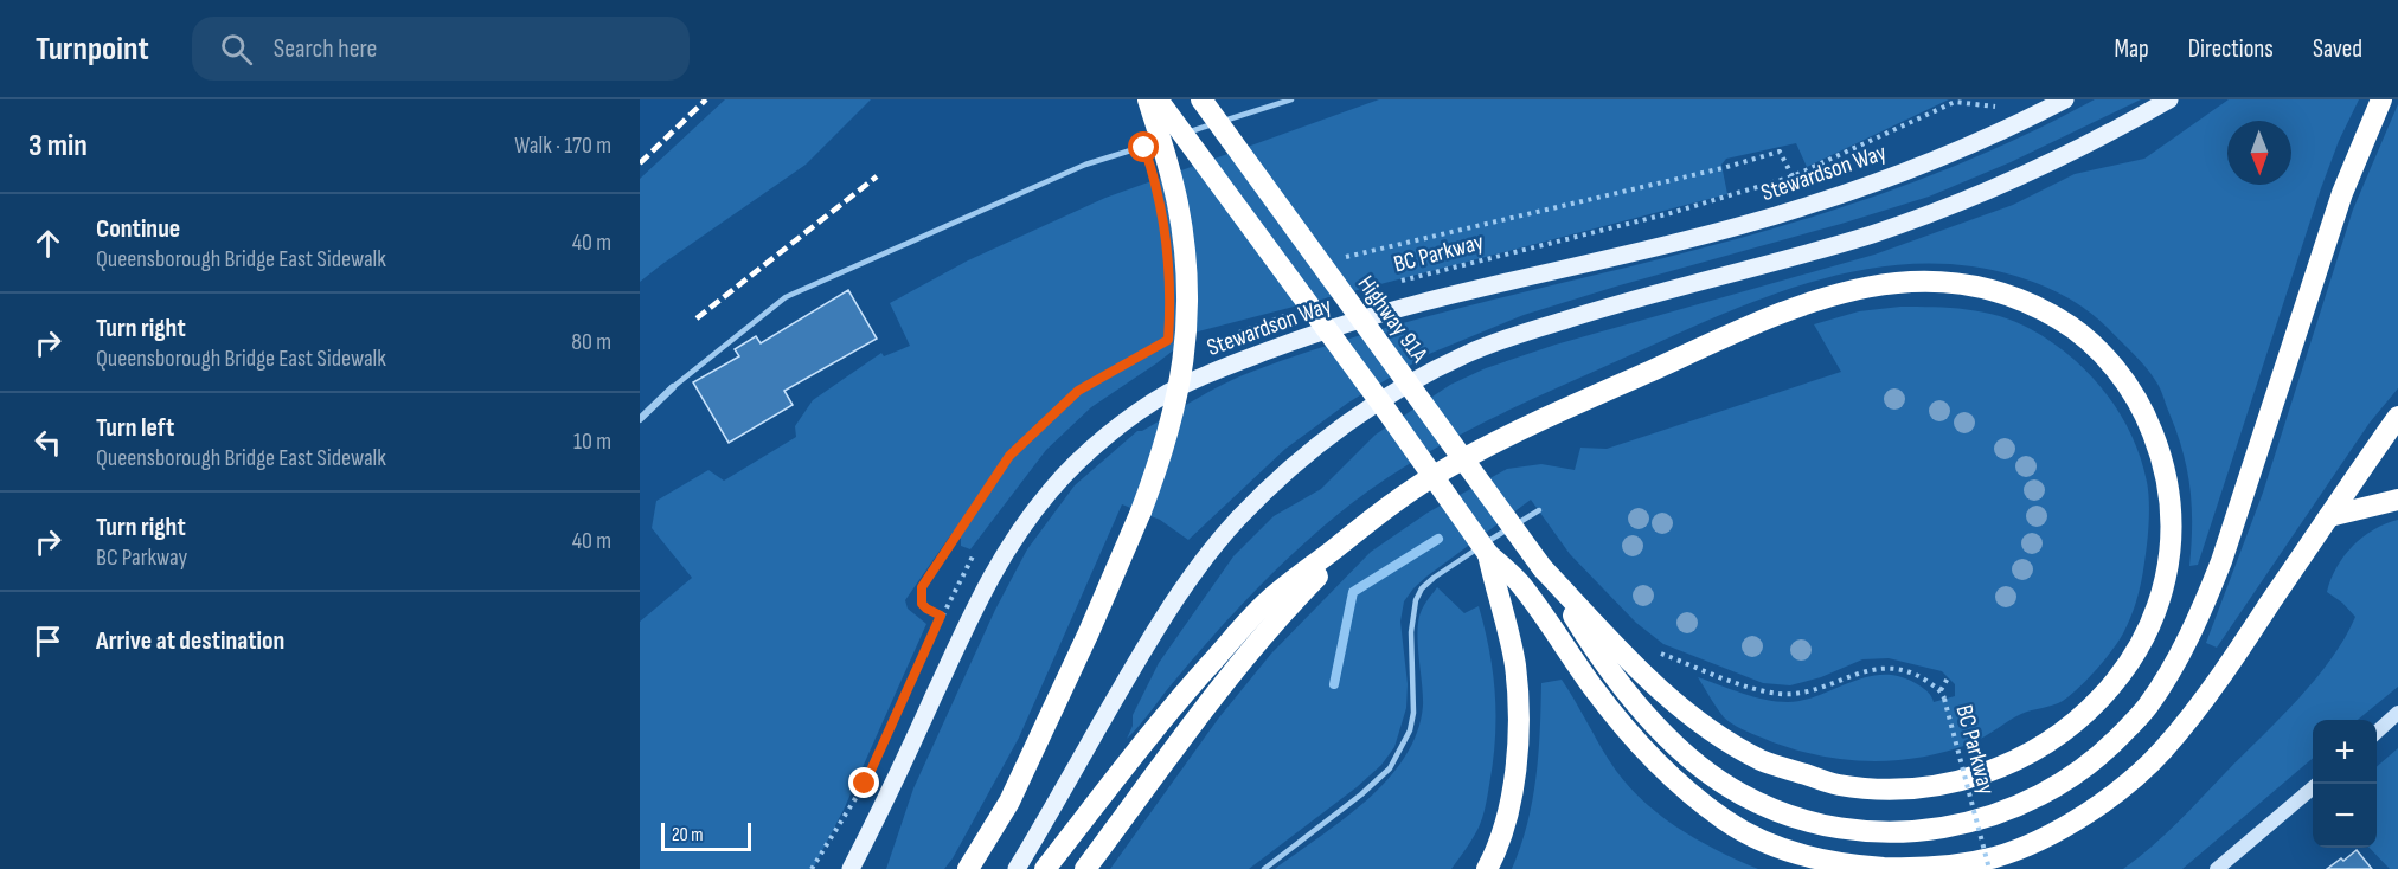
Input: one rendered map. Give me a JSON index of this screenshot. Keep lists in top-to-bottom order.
{
  "streets": {
    "highway": ["Highway 91A"],
    "main road": ["Stewardson Way"],
    "path": ["BC Parkway"]
  },
  "scale_bar": "20 m",
  "north": "bottom",
  "page": {
    "header": "Turnpoint",
    "search": "Search here",
    "nav": ["Map", "Directions", "Saved"],
    "heading": ["3 min", "Walk · 170 m"],
    "list": [
      ["Continue", "Queensborough Bridge East Sidewalk", "40 m"],
      ["Turn right", "Queensborough Bridge East Sidewalk", "80 m"],
      ["Turn left", "Queensborough Bridge East Sidewalk", "10 m"],
      ["Turn right", "BC Parkway", "40 m"],
      "Arrive at destination"
    ],
    "map_buttons": ["+", "−"],
    "scale": "20 m"
  }
}
